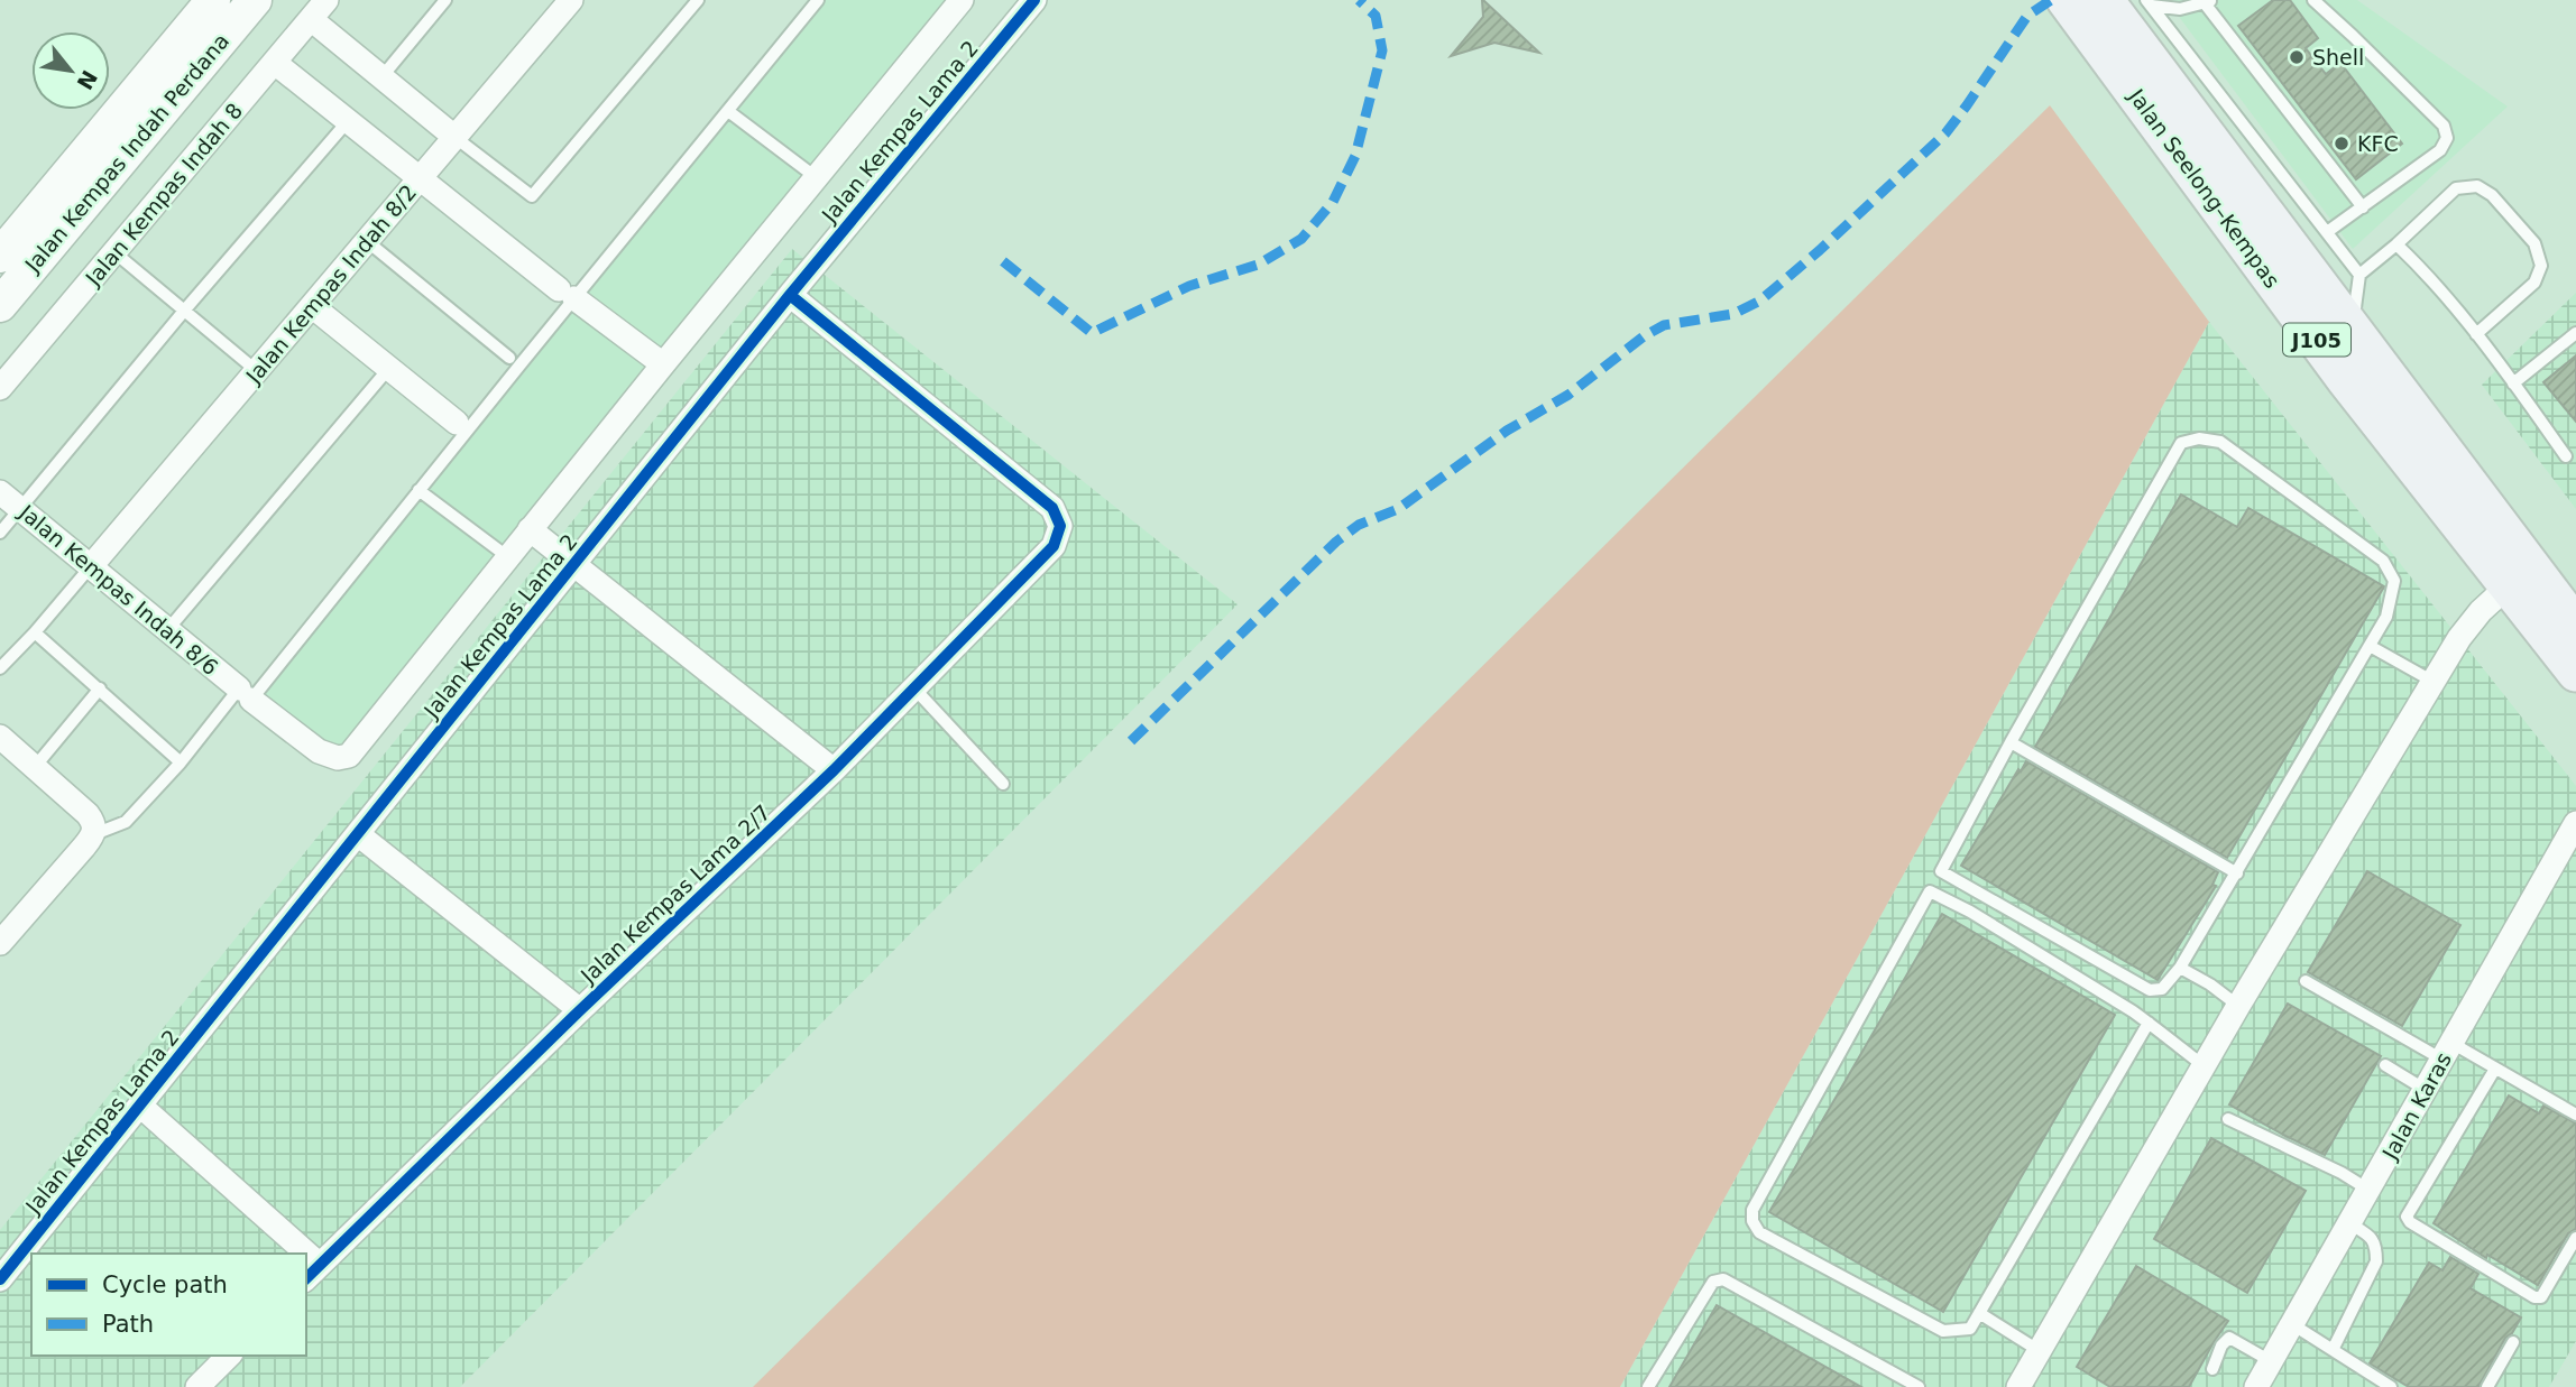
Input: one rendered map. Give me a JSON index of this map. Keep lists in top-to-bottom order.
{
  "streets": {
    "main road": ["Jalan Seelong–Kempas", "J105"],
    "street": [
      "Jalan Kempas Lama 2",
      "Jalan Kempas Indah Perdana",
      "Jalan Kempas Indah 8",
      "Jalan Kempas Indah 8/2",
      "Jalan Kempas Indah 8/6",
      "Jalan Kempas Lama 2/7",
      "Jalan Karas"
    ]
  },
  "crossings": [
    ["Jalan Kempas Lama 2", "Jalan Kempas Lama 2/7"],
    ["Jalan Kempas Indah 8/2", "Jalan Kempas Indah 8/6"]
  ],
  "places": ["Shell", "KFC"],
  "legend": ["Cycle path", "Path"],
  "north": "bottom right"
}
